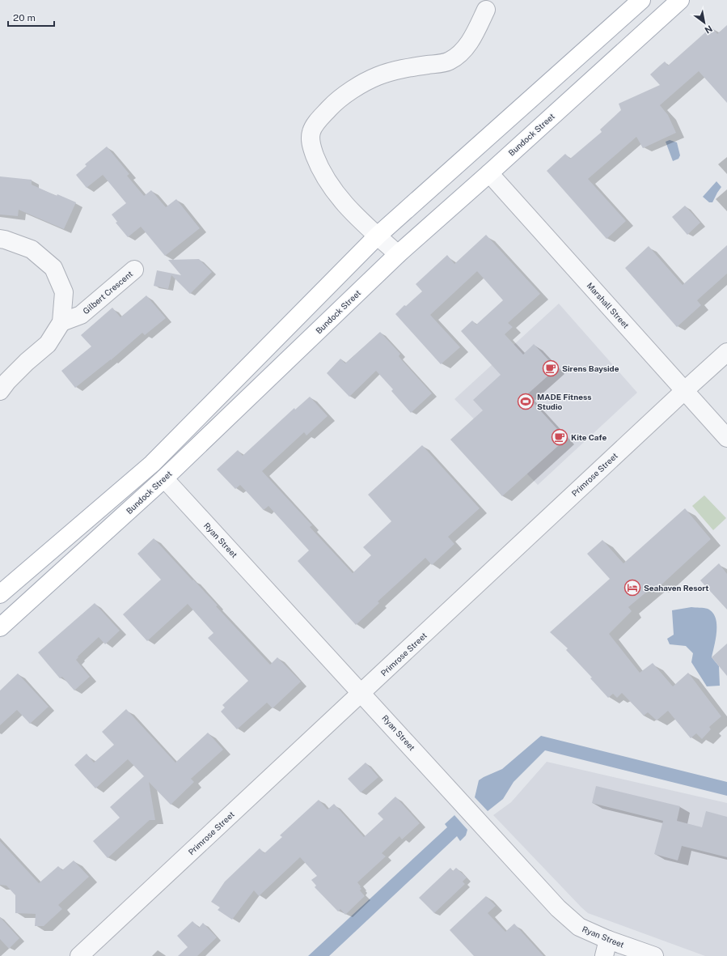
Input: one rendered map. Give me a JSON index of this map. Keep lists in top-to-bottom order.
{
  "streets": {
    "main road": ["Bundock Street"],
    "street": [
      "Gilbert Crescent",
      "Marshall Street",
      "Primrose Street",
      "Ryan Street"
    ]
  },
  "crossings": [
    ["Bundock Street", "Marshall Street"],
    ["Bundock Street", "Ryan Street"],
    ["Marshall Street", "Primrose Street"],
    ["Primrose Street", "Ryan Street"]
  ],
  "places": {
    "cafe": ["Sirens Bayside", "Kite Cafe"],
    "sports": ["MADE Fitness Studio"],
    "hotel": ["Seahaven Resort"]
  },
  "scale_bar": "20 m",
  "north": "bottom right"
}
